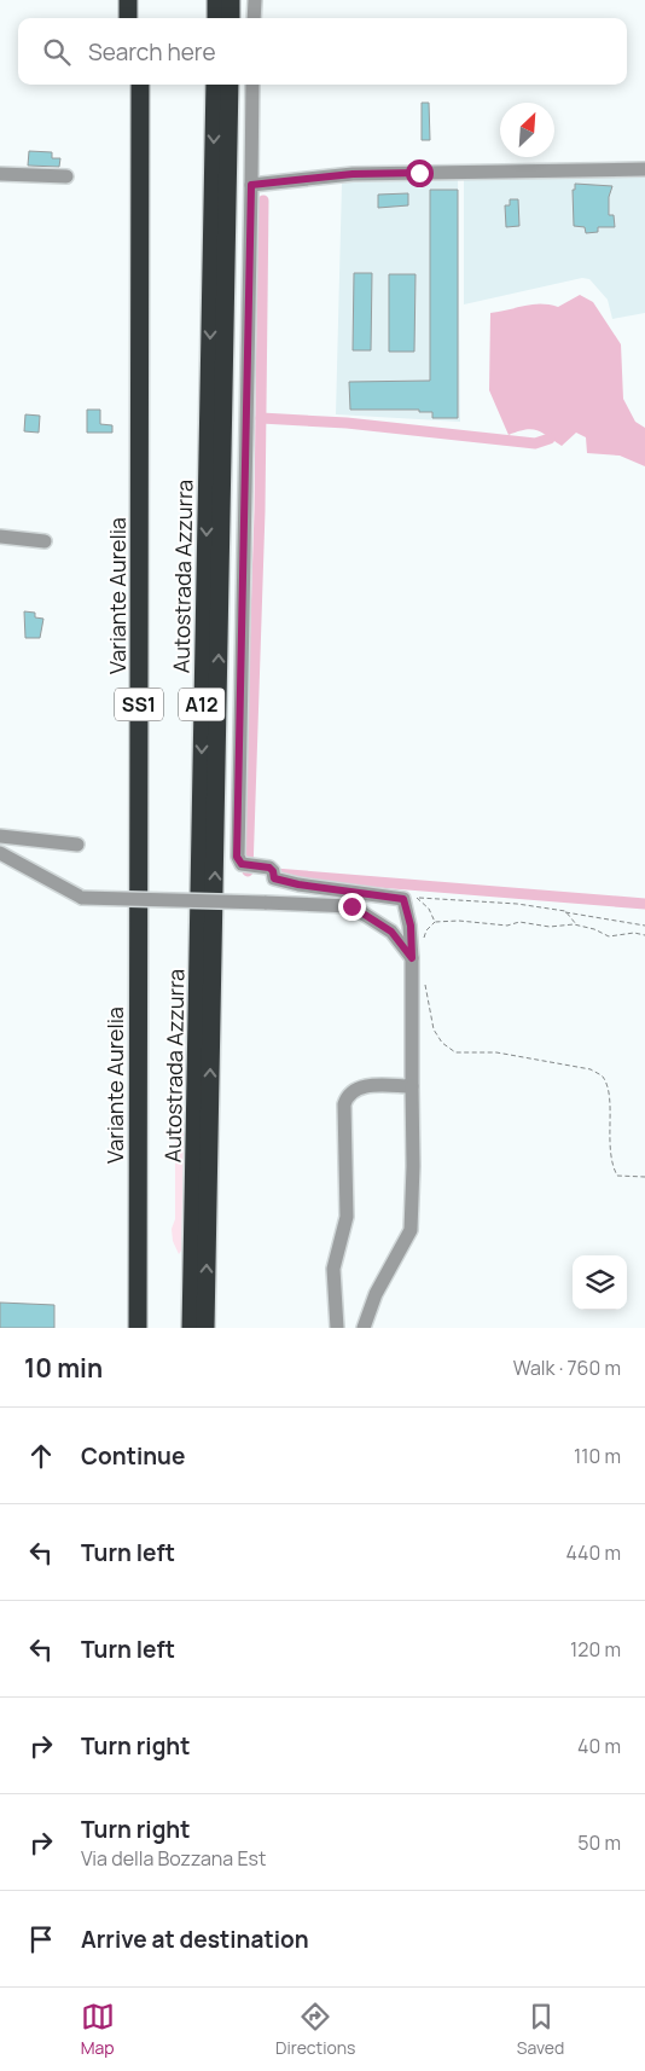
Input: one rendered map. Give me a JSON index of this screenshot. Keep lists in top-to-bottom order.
{
  "streets": {
    "highway": [
      "Autostrada Azzurra",
      "Variante Aurelia",
      "SS1",
      "A12"
    ]
  },
  "north": "top right",
  "page": {
    "search": "Search here",
    "heading": ["10 min", "Walk · 760 m"],
    "list": [
      ["Continue", "110 m"],
      ["Turn left", "440 m"],
      ["Turn left", "120 m"],
      ["Turn right", "40 m"],
      ["Turn right", "Via della Bozzana Est", "50 m"],
      "Arrive at destination"
    ],
    "nav": ["Map", "Directions", "Saved"]
  }
}
